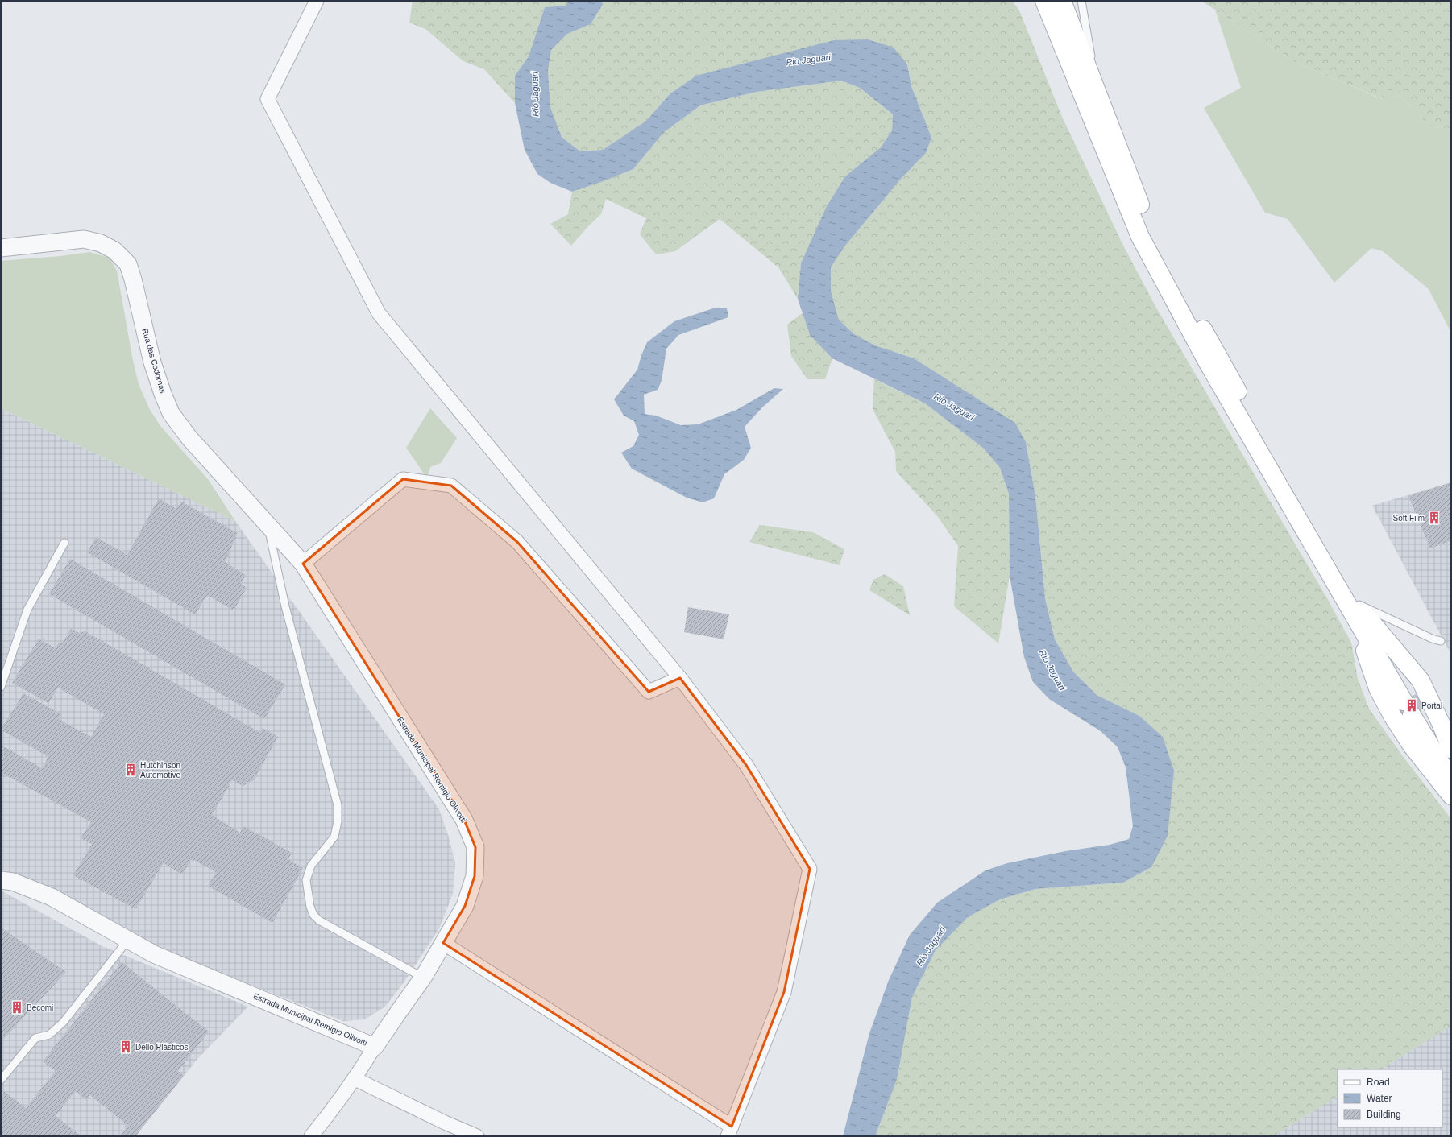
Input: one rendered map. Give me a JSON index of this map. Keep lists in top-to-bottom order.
{
  "streets": {
    "street": ["Rua das Codornas", "Estrada Municipal Remigio Olivotti"]
  },
  "crossings": [
    ["Rua das Codornas", "Estrada Municipal Remigio Olivotti"]
  ],
  "water": ["Rio Jaguari"],
  "places": {
    "building": [
      "Soft Film",
      "Portal",
      "Hutchinson Automotive",
      "Becomi",
      "Dello Plásticos"
    ]
  },
  "legend": ["Road", "Water", "Building"]
}
